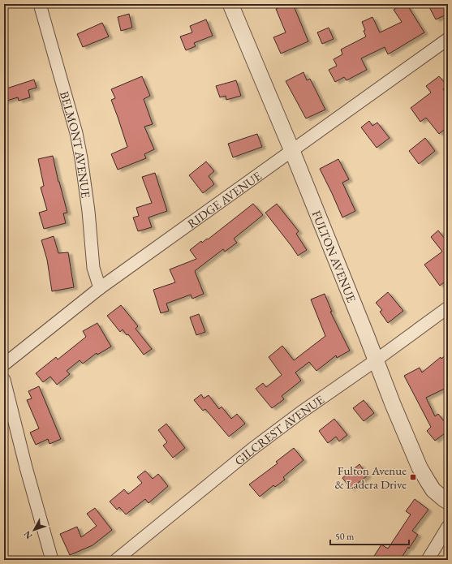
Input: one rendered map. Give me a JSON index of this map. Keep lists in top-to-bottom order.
{
  "streets": {
    "street": [
      "BELMONT AVENUE",
      "RIDGE AVENUE",
      "FULTON AVENUE",
      "GILCREST AVENUE"
    ]
  },
  "crossings": [
    ["BELMONT AVENUE", "RIDGE AVENUE"],
    ["RIDGE AVENUE", "FULTON AVENUE"],
    ["FULTON AVENUE", "GILCREST AVENUE"]
  ],
  "places": {
    "transit": ["Fulton Avenue & Ladera Drive"]
  },
  "scale_bar": "50 m",
  "north": "bottom left"
}
